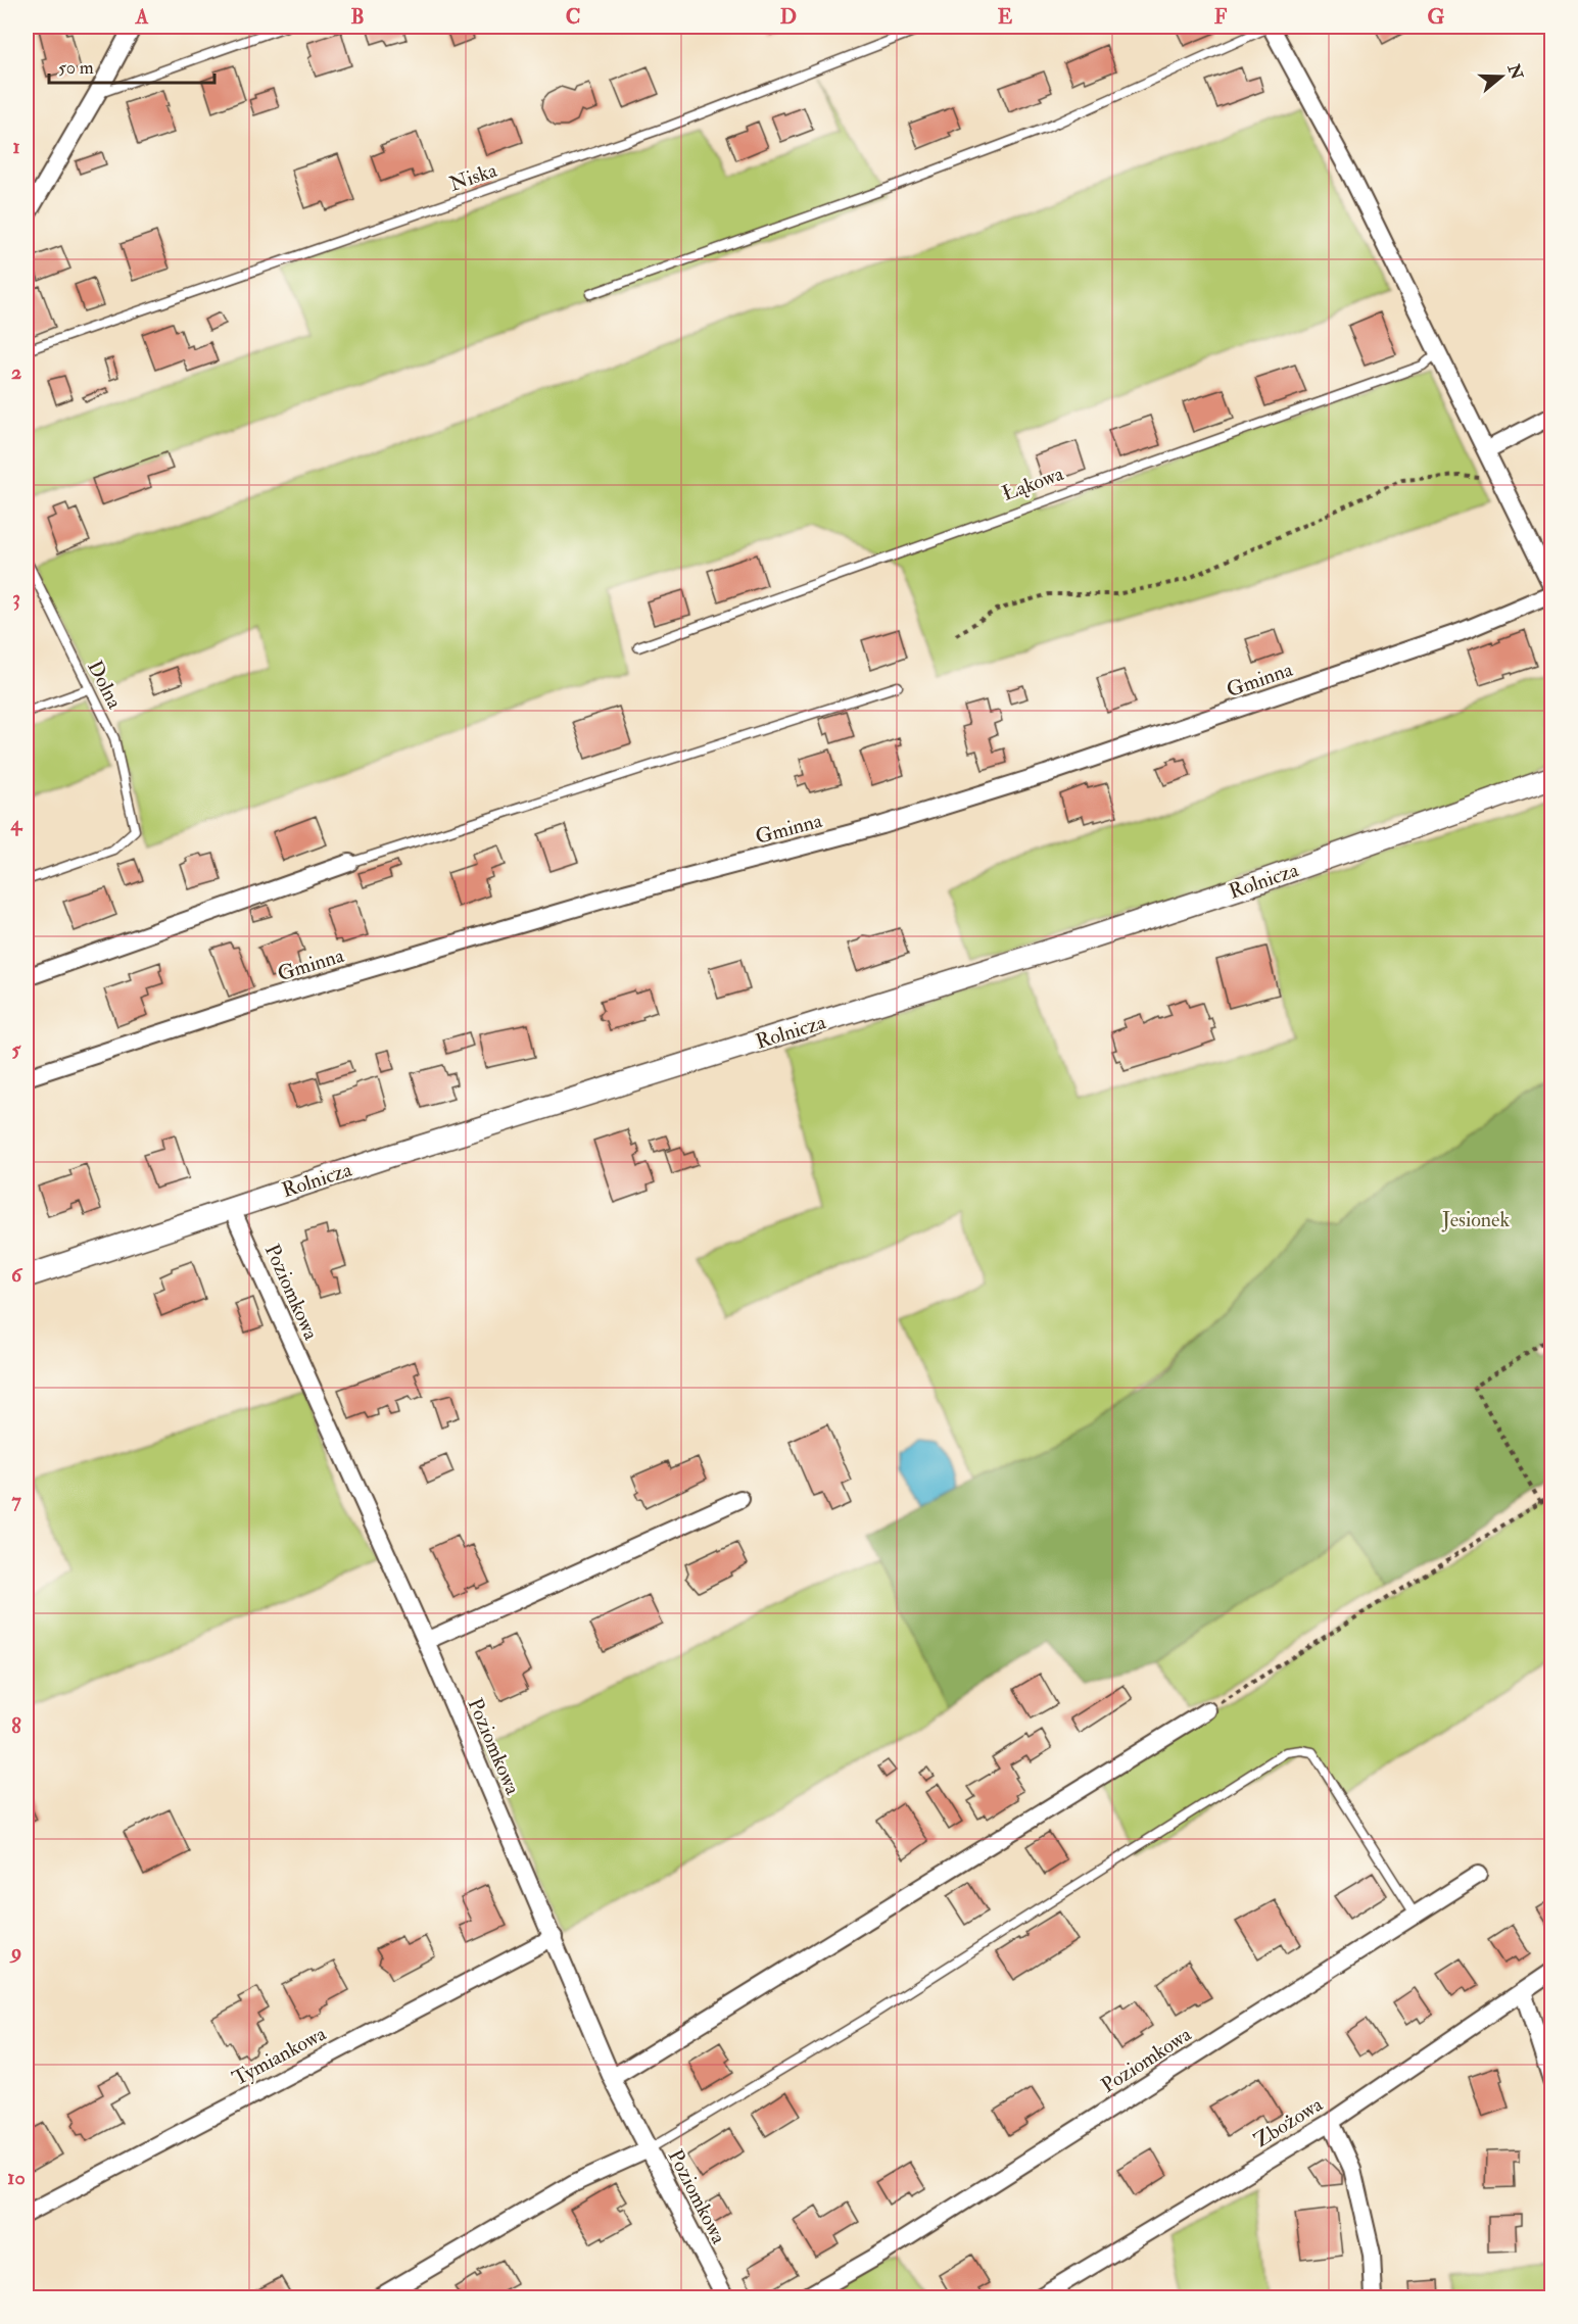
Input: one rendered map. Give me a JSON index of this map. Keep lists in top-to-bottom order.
{
  "streets": {
    "street": [
      "Gminna",
      "Rolnicza",
      "Poziomkowa",
      "Tymiankowa",
      "Zbożowa"
    ],
    "lane": ["Niska", "Łąkowa", "Dolna"]
  },
  "crossings": [
    ["Rolnicza", "Poziomkowa"],
    ["Poziomkowa", "Tymiankowa"]
  ],
  "parks": ["Jesionek"],
  "scale_bar": "50 m",
  "north": "right",
  "grid": {
    "columns": [
      "A",
      "B",
      "C",
      "D",
      "E",
      "F",
      "G"
    ],
    "rows": [
      "1",
      "2",
      "3",
      "4",
      "5",
      "6",
      "7",
      "8",
      "9",
      "10"
    ]
  }
}
